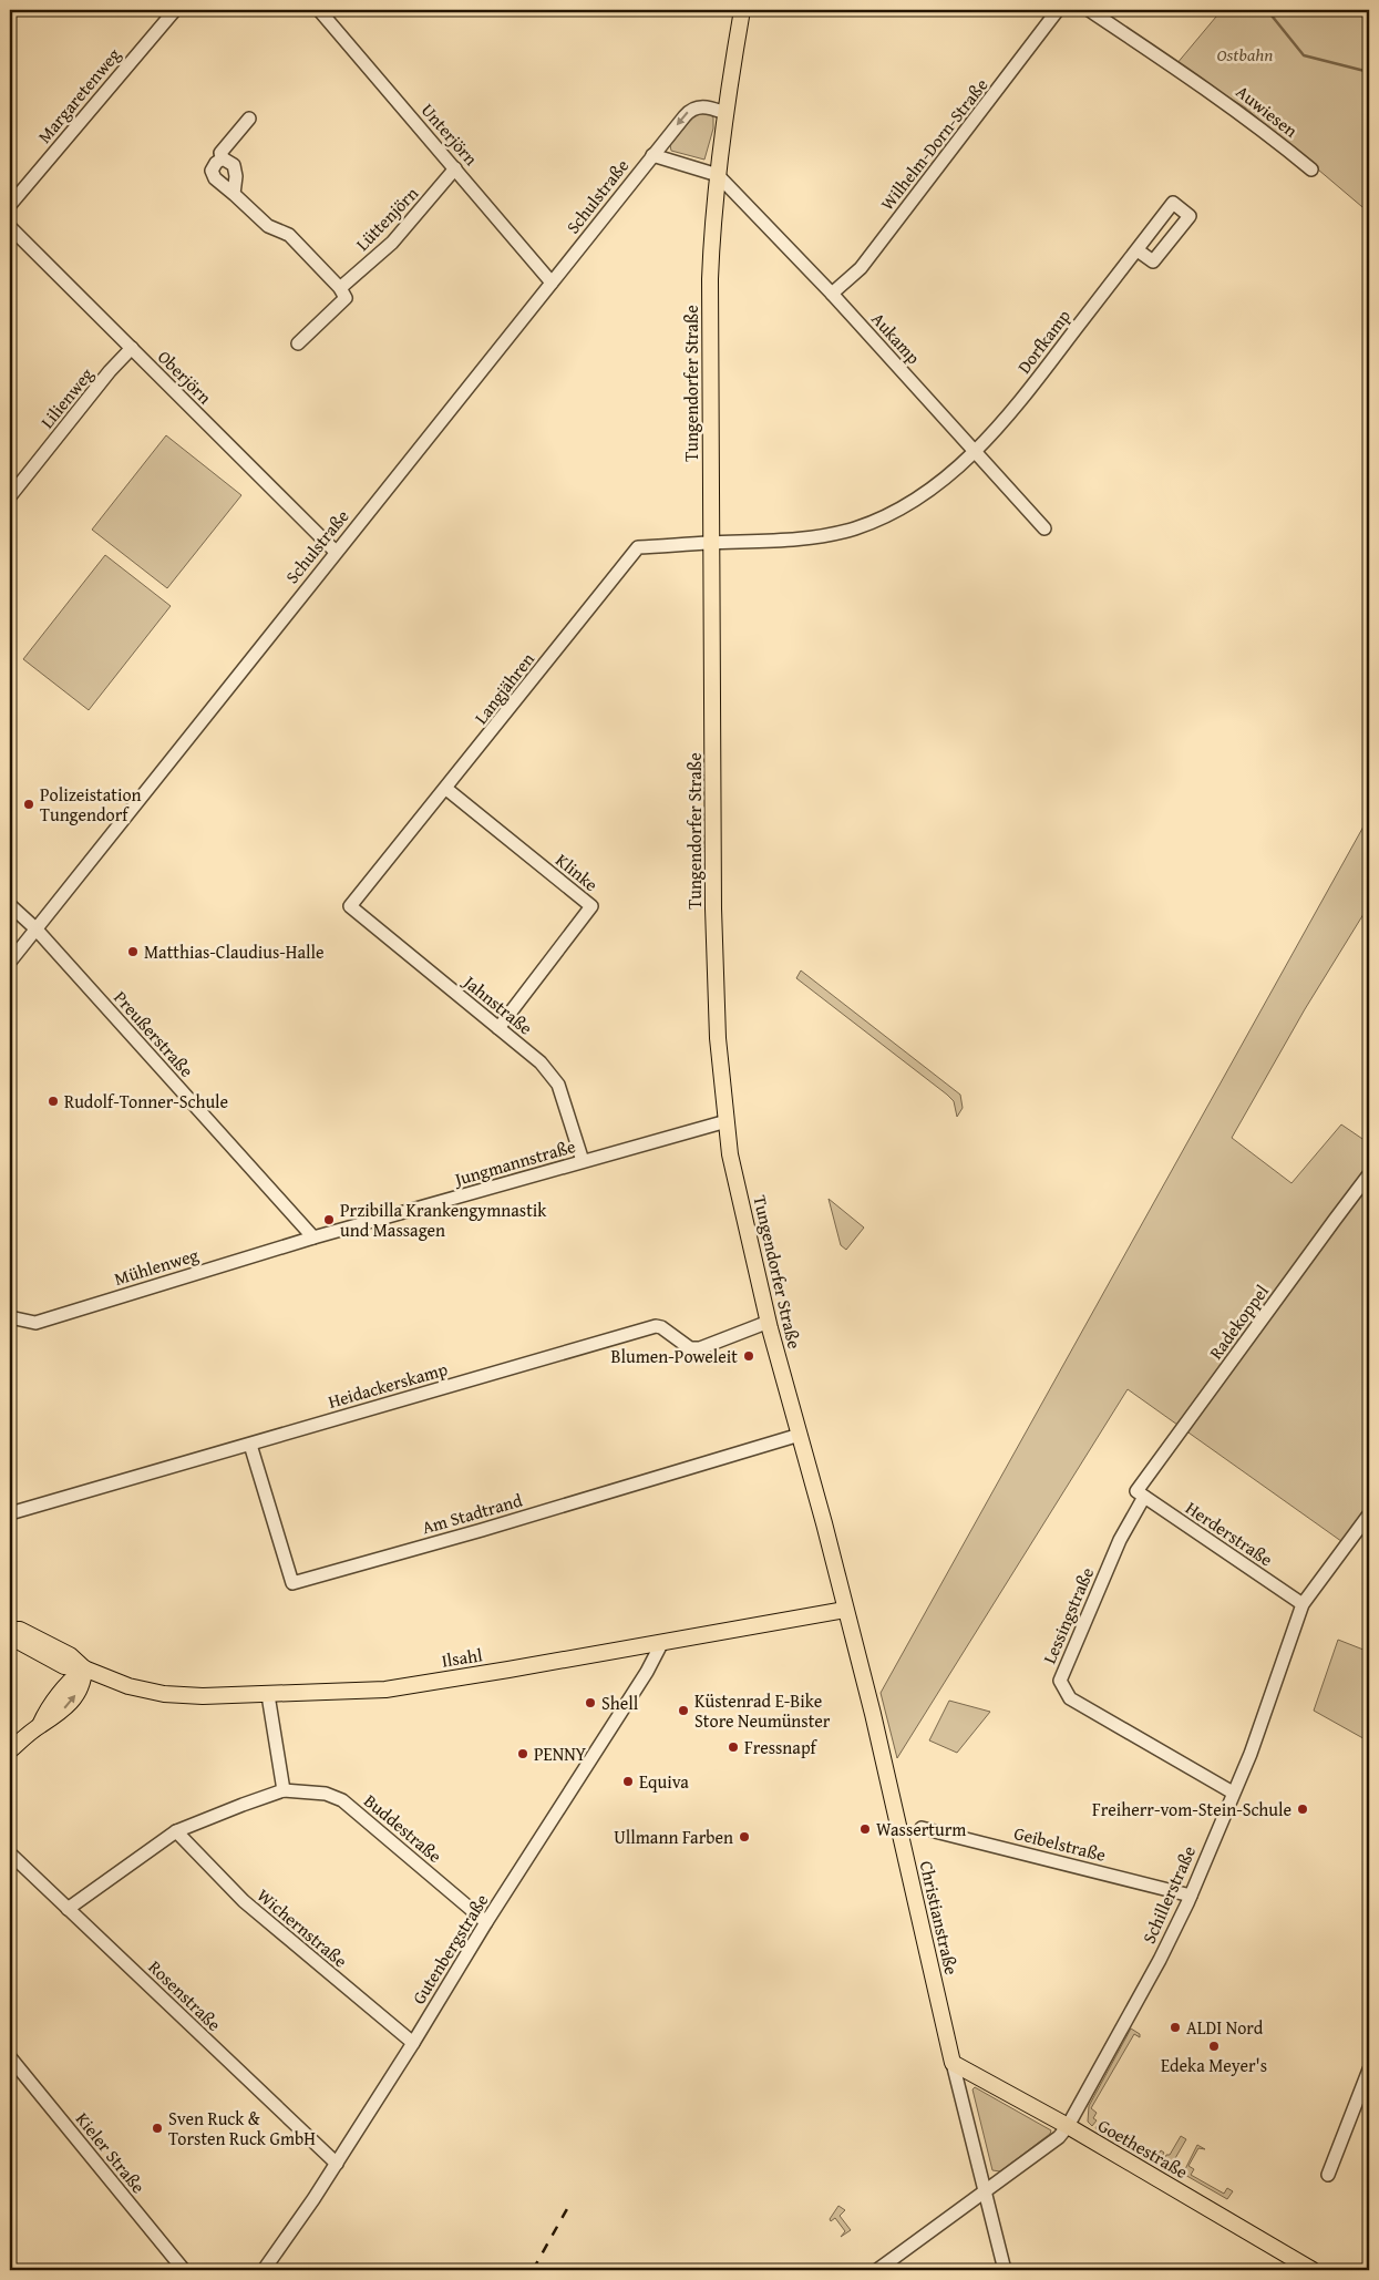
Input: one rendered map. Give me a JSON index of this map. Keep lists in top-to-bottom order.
{
  "streets": {
    "main road": [
      "Tungendorfer Straße",
      "Ilsahl",
      "Christianstraße",
      "Goethestraße"
    ],
    "street": [
      "Margaretenweg",
      "Auwiesen",
      "Unterjörn",
      "Wilhelm-Dorn-Straße",
      "Schulstraße",
      "Lüttenjörn",
      "Aukamp",
      "Dorfkamp",
      "Oberjörn",
      "Lilienweg",
      "Langjähren",
      "Klinke",
      "Jahnstraße",
      "Preußerstraße",
      "Jungmannstraße",
      "Mühlenweg",
      "Radekoppel",
      "Heidackerskamp",
      "Am Stadtrand",
      "Herderstraße",
      "Lessingstraße",
      "Buddestraße",
      "Geibelstraße",
      "Schillerstraße",
      "Wichernstraße",
      "Gutenbergstraße",
      "Rosenstraße",
      "Kieler Straße"
    ]
  },
  "crossings": [
    ["Unterjörn", "Schulstraße"],
    ["Unterjörn", "Lüttenjörn"],
    ["Wilhelm-Dorn-Straße", "Aukamp"],
    ["Schulstraße", "Oberjörn"],
    ["Schulstraße", "Tungendorfer Straße"],
    ["Schulstraße", "Preußerstraße"],
    ["Aukamp", "Dorfkamp"],
    ["Aukamp", "Tungendorfer Straße"],
    ["Dorfkamp", "Tungendorfer Straße"],
    ["Dorfkamp", "Langjähren"],
    ["Oberjörn", "Lilienweg"],
    ["Tungendorfer Straße", "Langjähren"],
    ["Tungendorfer Straße", "Jungmannstraße"],
    ["Tungendorfer Straße", "Heidackerskamp"],
    ["Tungendorfer Straße", "Am Stadtrand"],
    ["Tungendorfer Straße", "Christianstraße"],
    ["Langjähren", "Klinke"],
    ["Langjähren", "Jahnstraße"],
    ["Klinke", "Jahnstraße"],
    ["Jahnstraße", "Jungmannstraße"],
    ["Preußerstraße", "Jungmannstraße"],
    ["Preußerstraße", "Mühlenweg"],
    ["Jungmannstraße", "Mühlenweg"],
    ["Radekoppel", "Herderstraße"],
    ["Radekoppel", "Lessingstraße"],
    ["Heidackerskamp", "Am Stadtrand"],
    ["Herderstraße", "Lessingstraße"],
    ["Herderstraße", "Schillerstraße"],
    ["Lessingstraße", "Schillerstraße"],
    ["Ilsahl", "Christianstraße"],
    ["Ilsahl", "Gutenbergstraße"],
    ["Buddestraße", "Wichernstraße"],
    ["Buddestraße", "Gutenbergstraße"],
    ["Buddestraße", "Rosenstraße"],
    ["Geibelstraße", "Schillerstraße"],
    ["Schillerstraße", "Christianstraße"],
    ["Schillerstraße", "Goethestraße"],
    ["Christianstraße", "Goethestraße"],
    ["Wichernstraße", "Gutenbergstraße"],
    ["Gutenbergstraße", "Rosenstraße"]
  ],
  "parks": ["Ostbahn"],
  "places": [
    "Polizeistation Tungendorf",
    "Matthias-Claudius-Halle",
    "Rudolf-Tonner-Schule",
    "Przibilla Krankengymnastik und Massagen",
    "Blumen-Poweleit",
    "Shell",
    "Küstenrad E-Bike Store Neumünster",
    "Fressnapf",
    "PENNY",
    "Equiva",
    "Freiherr-vom-Stein-Schule",
    "Wasserturm",
    "Ullmann Farben",
    "ALDI Nord",
    "Edeka Meyer's",
    "Sven Ruck & Torsten Ruck GmbH"
  ]
}
